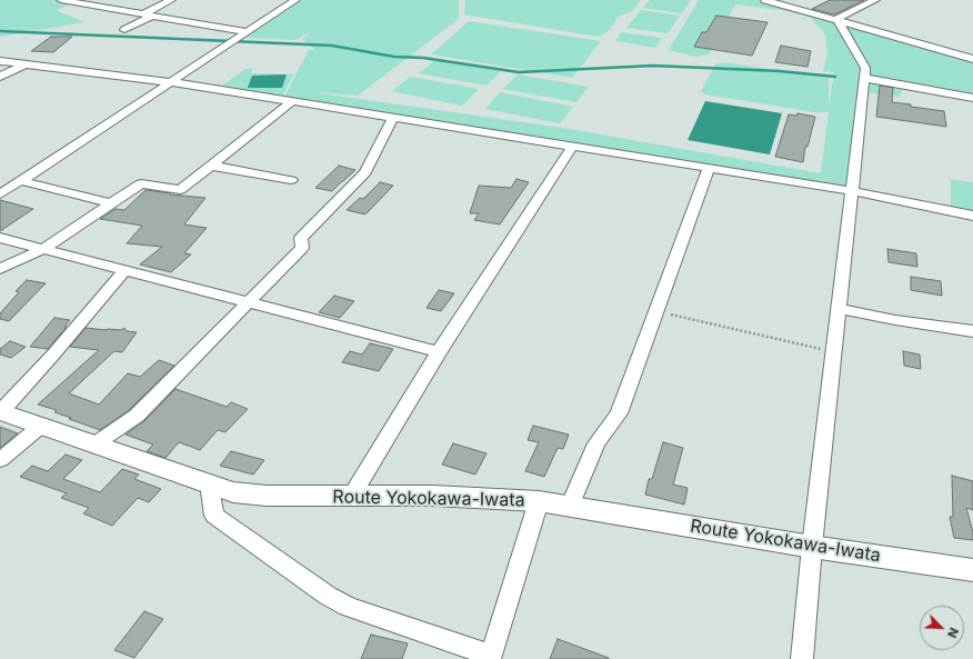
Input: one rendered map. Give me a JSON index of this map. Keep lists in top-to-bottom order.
{
  "streets": {
    "main road": ["Route Yokokawa-Iwata"]
  },
  "north": "bottom right"
}
